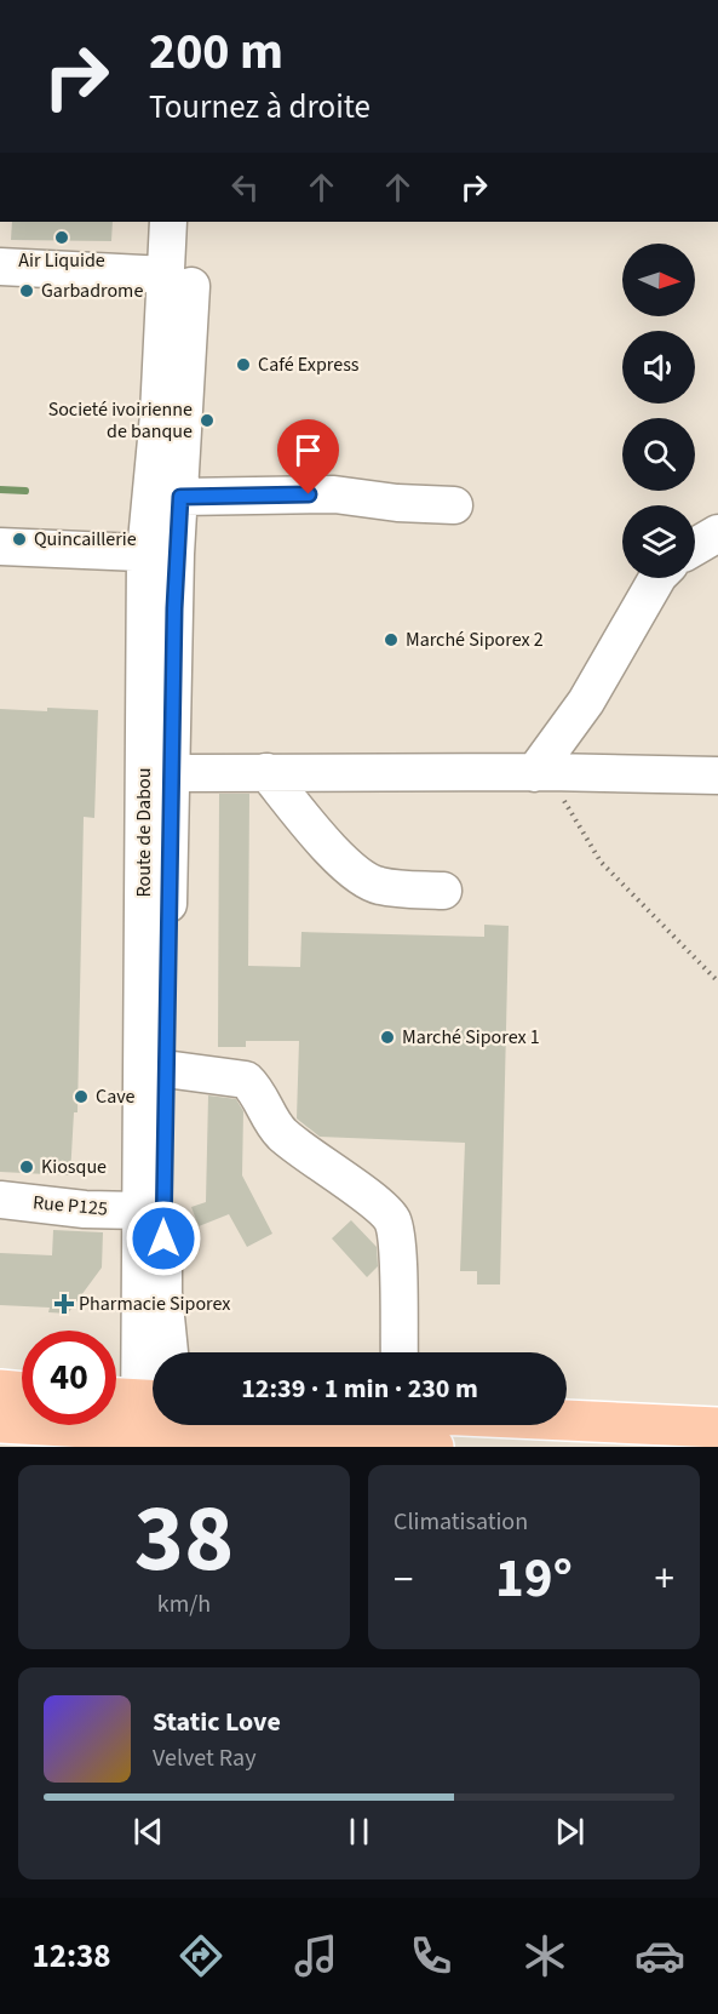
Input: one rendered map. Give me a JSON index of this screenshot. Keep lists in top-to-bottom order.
{
  "streets": {
    "street": ["Route de Dabou", "Rue P125"]
  },
  "crossings": [
    ["Route de Dabou", "Rue P125"]
  ],
  "places": {
    "other": [
      "Air Liquide",
      "Garbadrome",
      "Café Express",
      "Societé ivoirienne de banque",
      "Quincaillerie",
      "Marché Siporex 2",
      "Marché Siporex 1",
      "Cave",
      "Kiosque"
    ],
    "health": ["Pharmacie Siporex"]
  },
  "north": "right",
  "page": {
    "turn": ["200 m", "Tournez à droite"],
    "limit": "40",
    "trip": "12:39 · 1 min · 230 m",
    "tile": [
      ["38", "km/h"],
      "Climatisation"
    ],
    "heat": ["−", "19°", "+"],
    "song": ["Static Love", "Velvet Ray"],
    "tabs": "12:38"
  }
}
